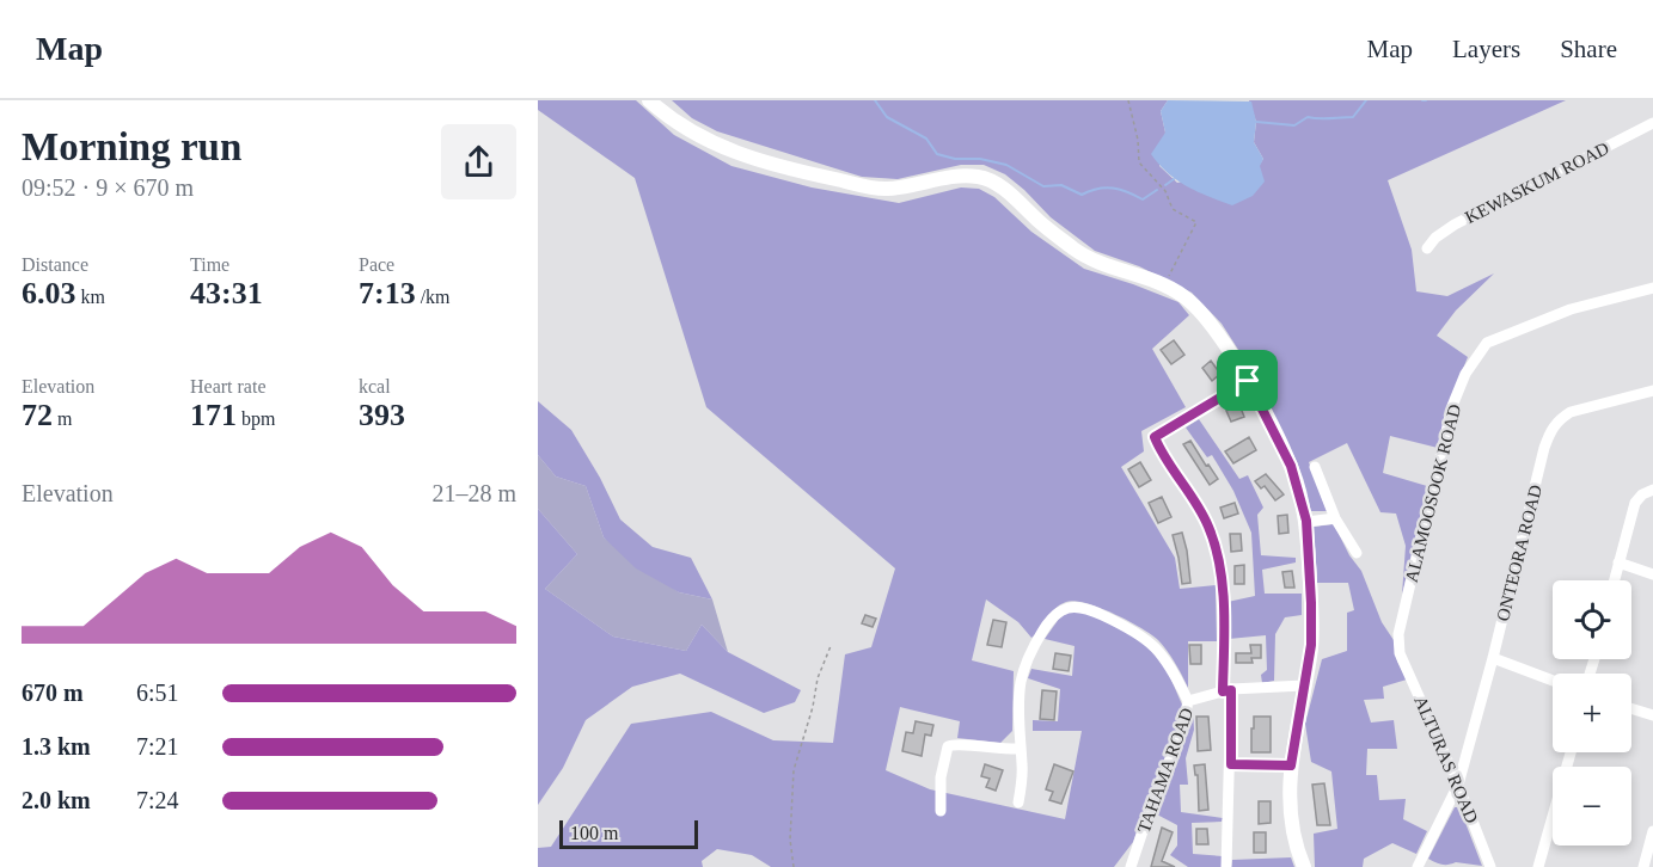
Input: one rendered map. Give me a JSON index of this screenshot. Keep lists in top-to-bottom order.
{
  "streets": {
    "street": [
      "KEWASKUM ROAD",
      "ALAMOOSOOK ROAD",
      "ONTEORA ROAD",
      "ALTURAS ROAD",
      "TAHAMA ROAD"
    ]
  },
  "crossings": [
    ["ALAMOOSOOK ROAD", "ALTURAS ROAD"],
    ["ONTEORA ROAD", "ALTURAS ROAD"]
  ],
  "scale_bar": "100 m",
  "page": {
    "header": "Map",
    "nav": ["Map", "Layers", "Share"],
    "heading": ["Morning run", "09:52 · 9 × 670 m"],
    "stats": [
      ["Distance", "6.03 km"],
      ["Time", "43:31"],
      ["Pace", "7:13 /km"],
      ["Elevation", "72 m"],
      ["Heart rate", "171 bpm"],
      ["kcal", "393"]
    ],
    "chart": ["Elevation", "21–28 m"],
    "map_buttons": ["+", "−"],
    "list": [
      {
        "name": "670 m",
        "note": "6:51"
      },
      {
        "name": "1.3 km",
        "note": "7:21"
      },
      {
        "name": "2.0 km",
        "note": "7:24"
      }
    ],
    "scale": "100 m"
  }
}
